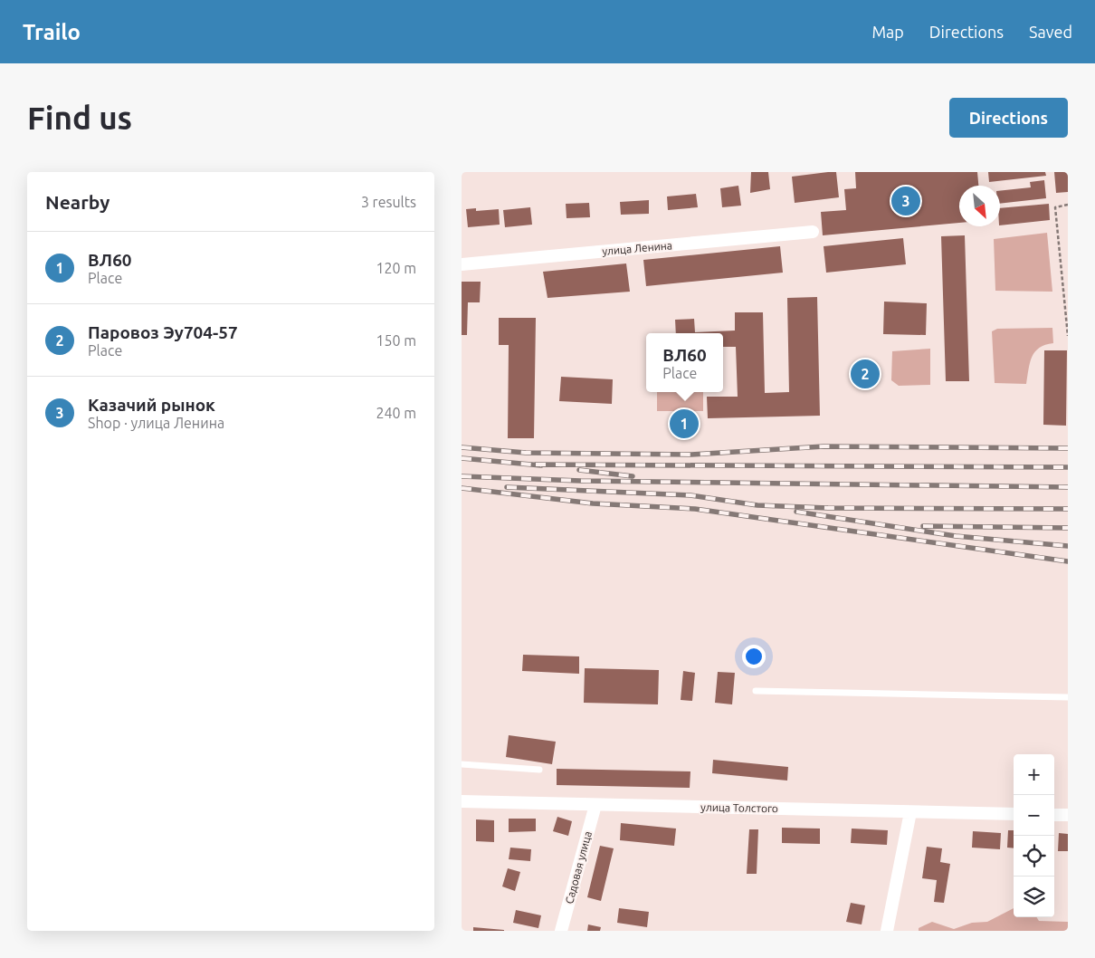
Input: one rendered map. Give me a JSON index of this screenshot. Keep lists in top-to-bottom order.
{
  "streets": {
    "street": ["улица Ленина", "улица Толстого", "Садовая улица"]
  },
  "crossings": [
    ["улица Толстого", "Садовая улица"]
  ],
  "north": "bottom right",
  "page": {
    "header": "Trailo",
    "nav": ["Map", "Directions", "Saved"],
    "buttons": "Directions",
    "title": "Find us",
    "heading": ["Nearby", "3 results"],
    "pins": ["3", "2", "1"],
    "list": [
      {
        "mark": "1",
        "name": "ВЛ60",
        "note": "Place",
        "value": "120 m"
      },
      {
        "mark": "2",
        "name": "Паровоз Эу704-57",
        "note": "Place",
        "value": "150 m"
      },
      {
        "mark": "3",
        "name": "Казачий рынок",
        "note": "Shop · улица Ленина",
        "value": "240 m"
      }
    ],
    "popup": ["ВЛ60", "Place"],
    "map_buttons": ["+", "−"]
  }
}
